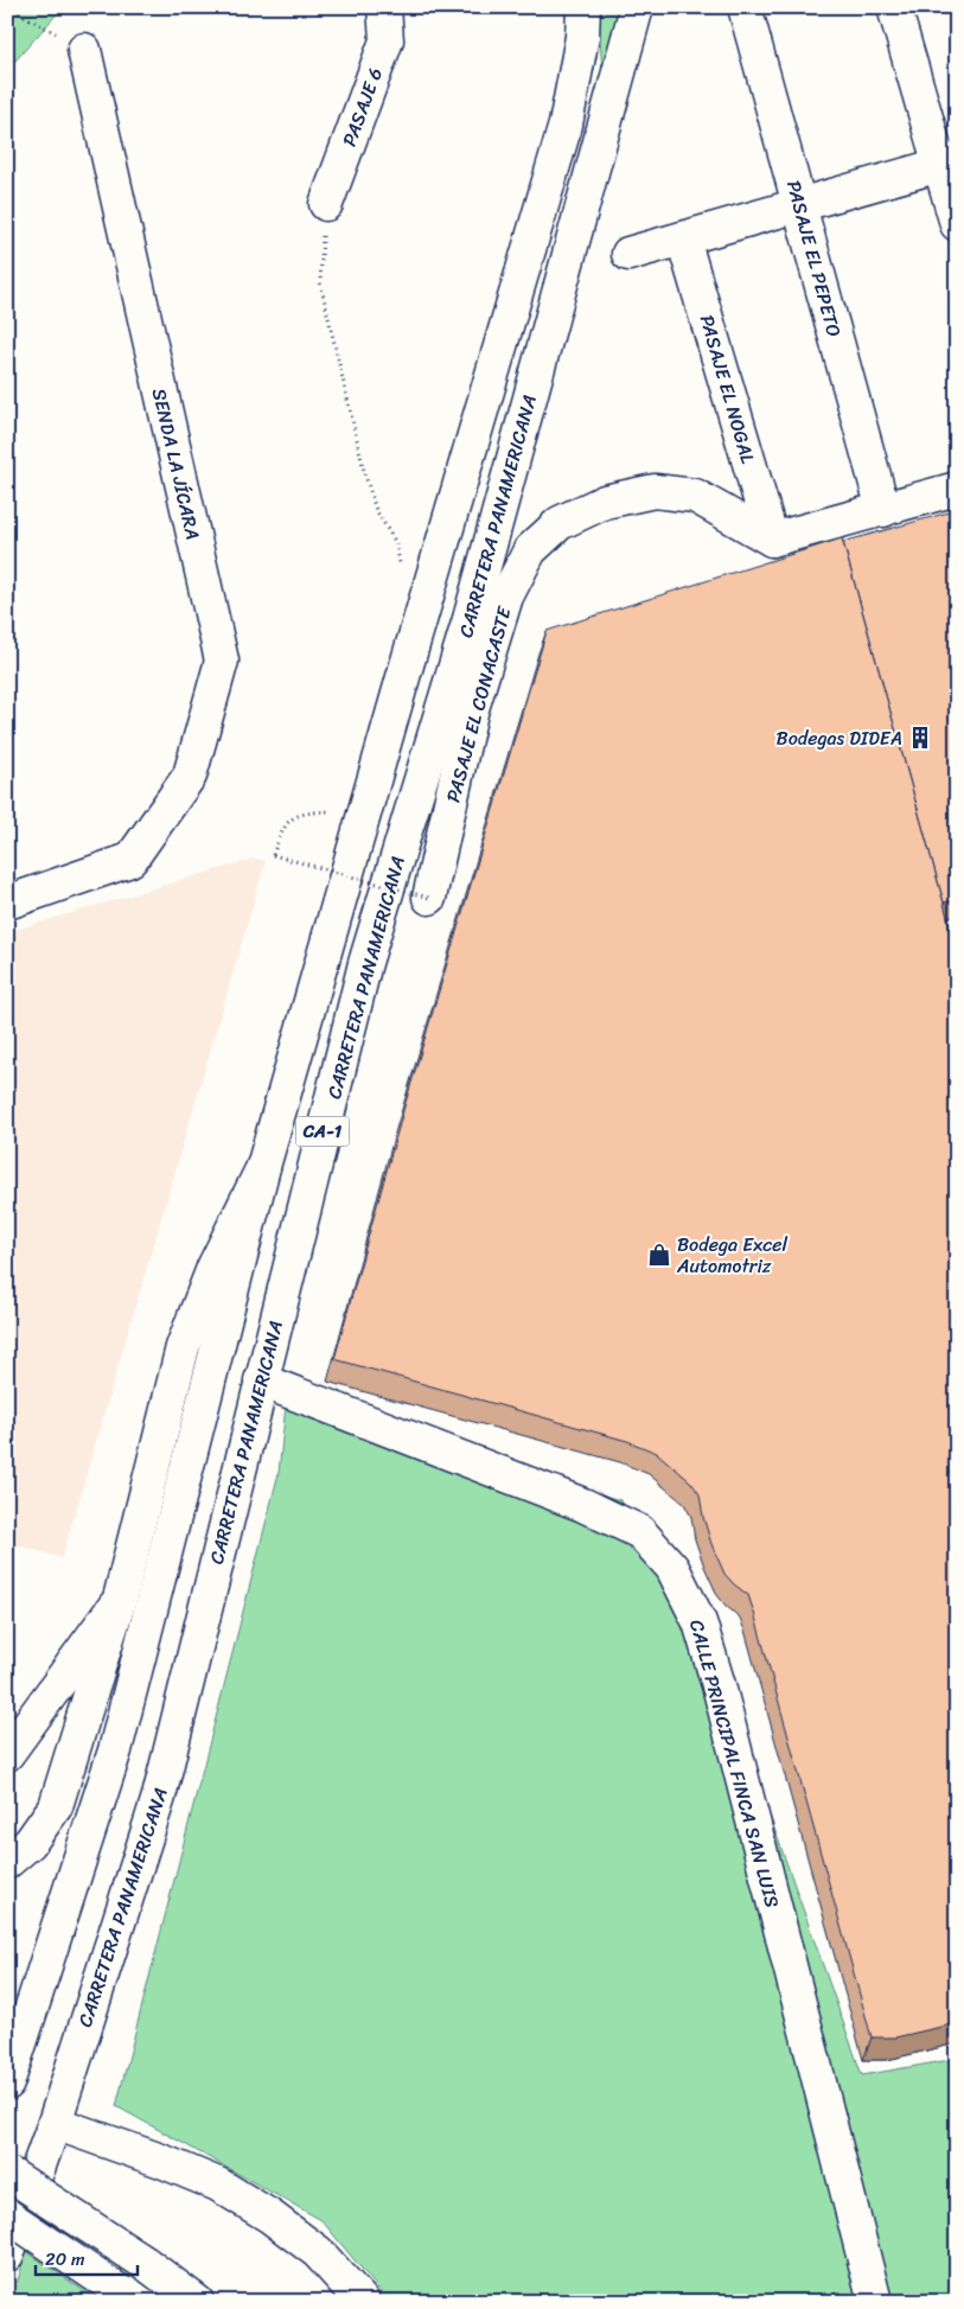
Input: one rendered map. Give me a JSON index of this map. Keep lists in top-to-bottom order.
{
  "streets": {
    "main road": [
      "PASAJE 6",
      "PASAJE EL PEPETO",
      "PASAJE EL NOGAL",
      "SENDA LA JÍCARA",
      "CARRETERA PANAMERICANA",
      "PASAJE EL CONACASTE",
      "CA-1",
      "CALLE PRINCIPAL FINCA SAN LUIS"
    ]
  },
  "crossings": [
    ["PASAJE EL NOGAL", "PASAJE EL CONACASTE"],
    ["CARRETERA PANAMERICANA", "CALLE PRINCIPAL FINCA SAN LUIS"]
  ],
  "places": {
    "building": ["Bodegas DIDEA"],
    "shop": ["Bodega Excel Automotriz"]
  },
  "scale_bar": "20 m"
}
